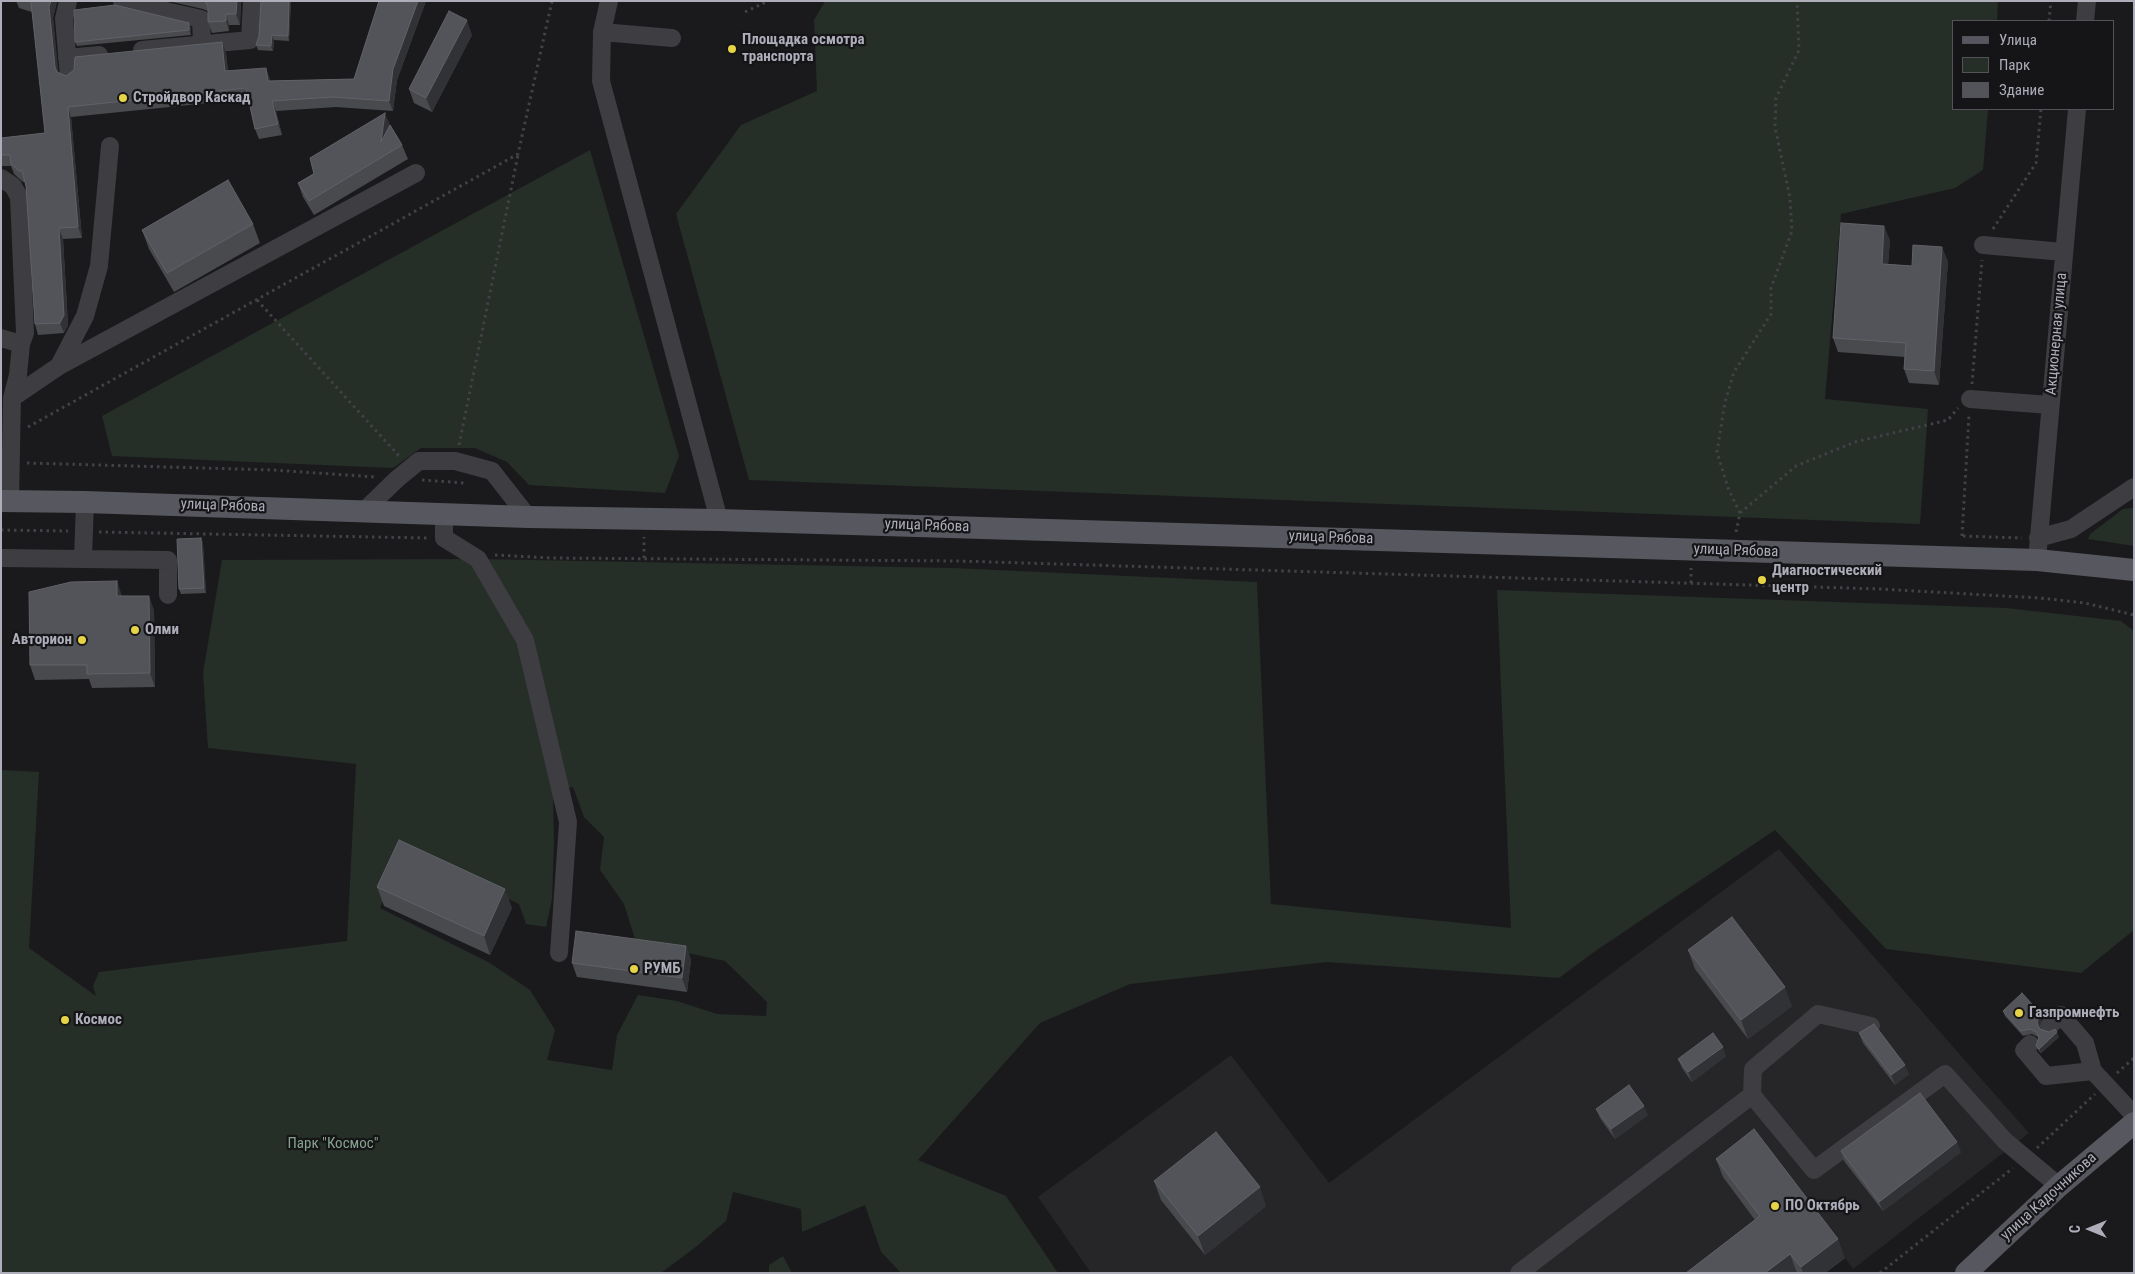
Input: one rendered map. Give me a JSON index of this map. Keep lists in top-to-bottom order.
{
  "streets": {
    "main road": ["улица Рябова", "улица Кадочникова"],
    "street": ["Акционерная улица"]
  },
  "crossings": [
    ["Акционерная улица", "улица Рябова"]
  ],
  "parks": ["Парк \"Космос\""],
  "places": [
    "Площадка осмотра транспорта",
    "Стройдвор Каскад",
    "Диагностический центр",
    "Олми",
    "Авторион",
    "РУМБ",
    "Газпромнефть",
    "Космос",
    "ПО Октябрь"
  ],
  "legend": ["Улица", "Парк", "Здание"],
  "north": "left"
}
